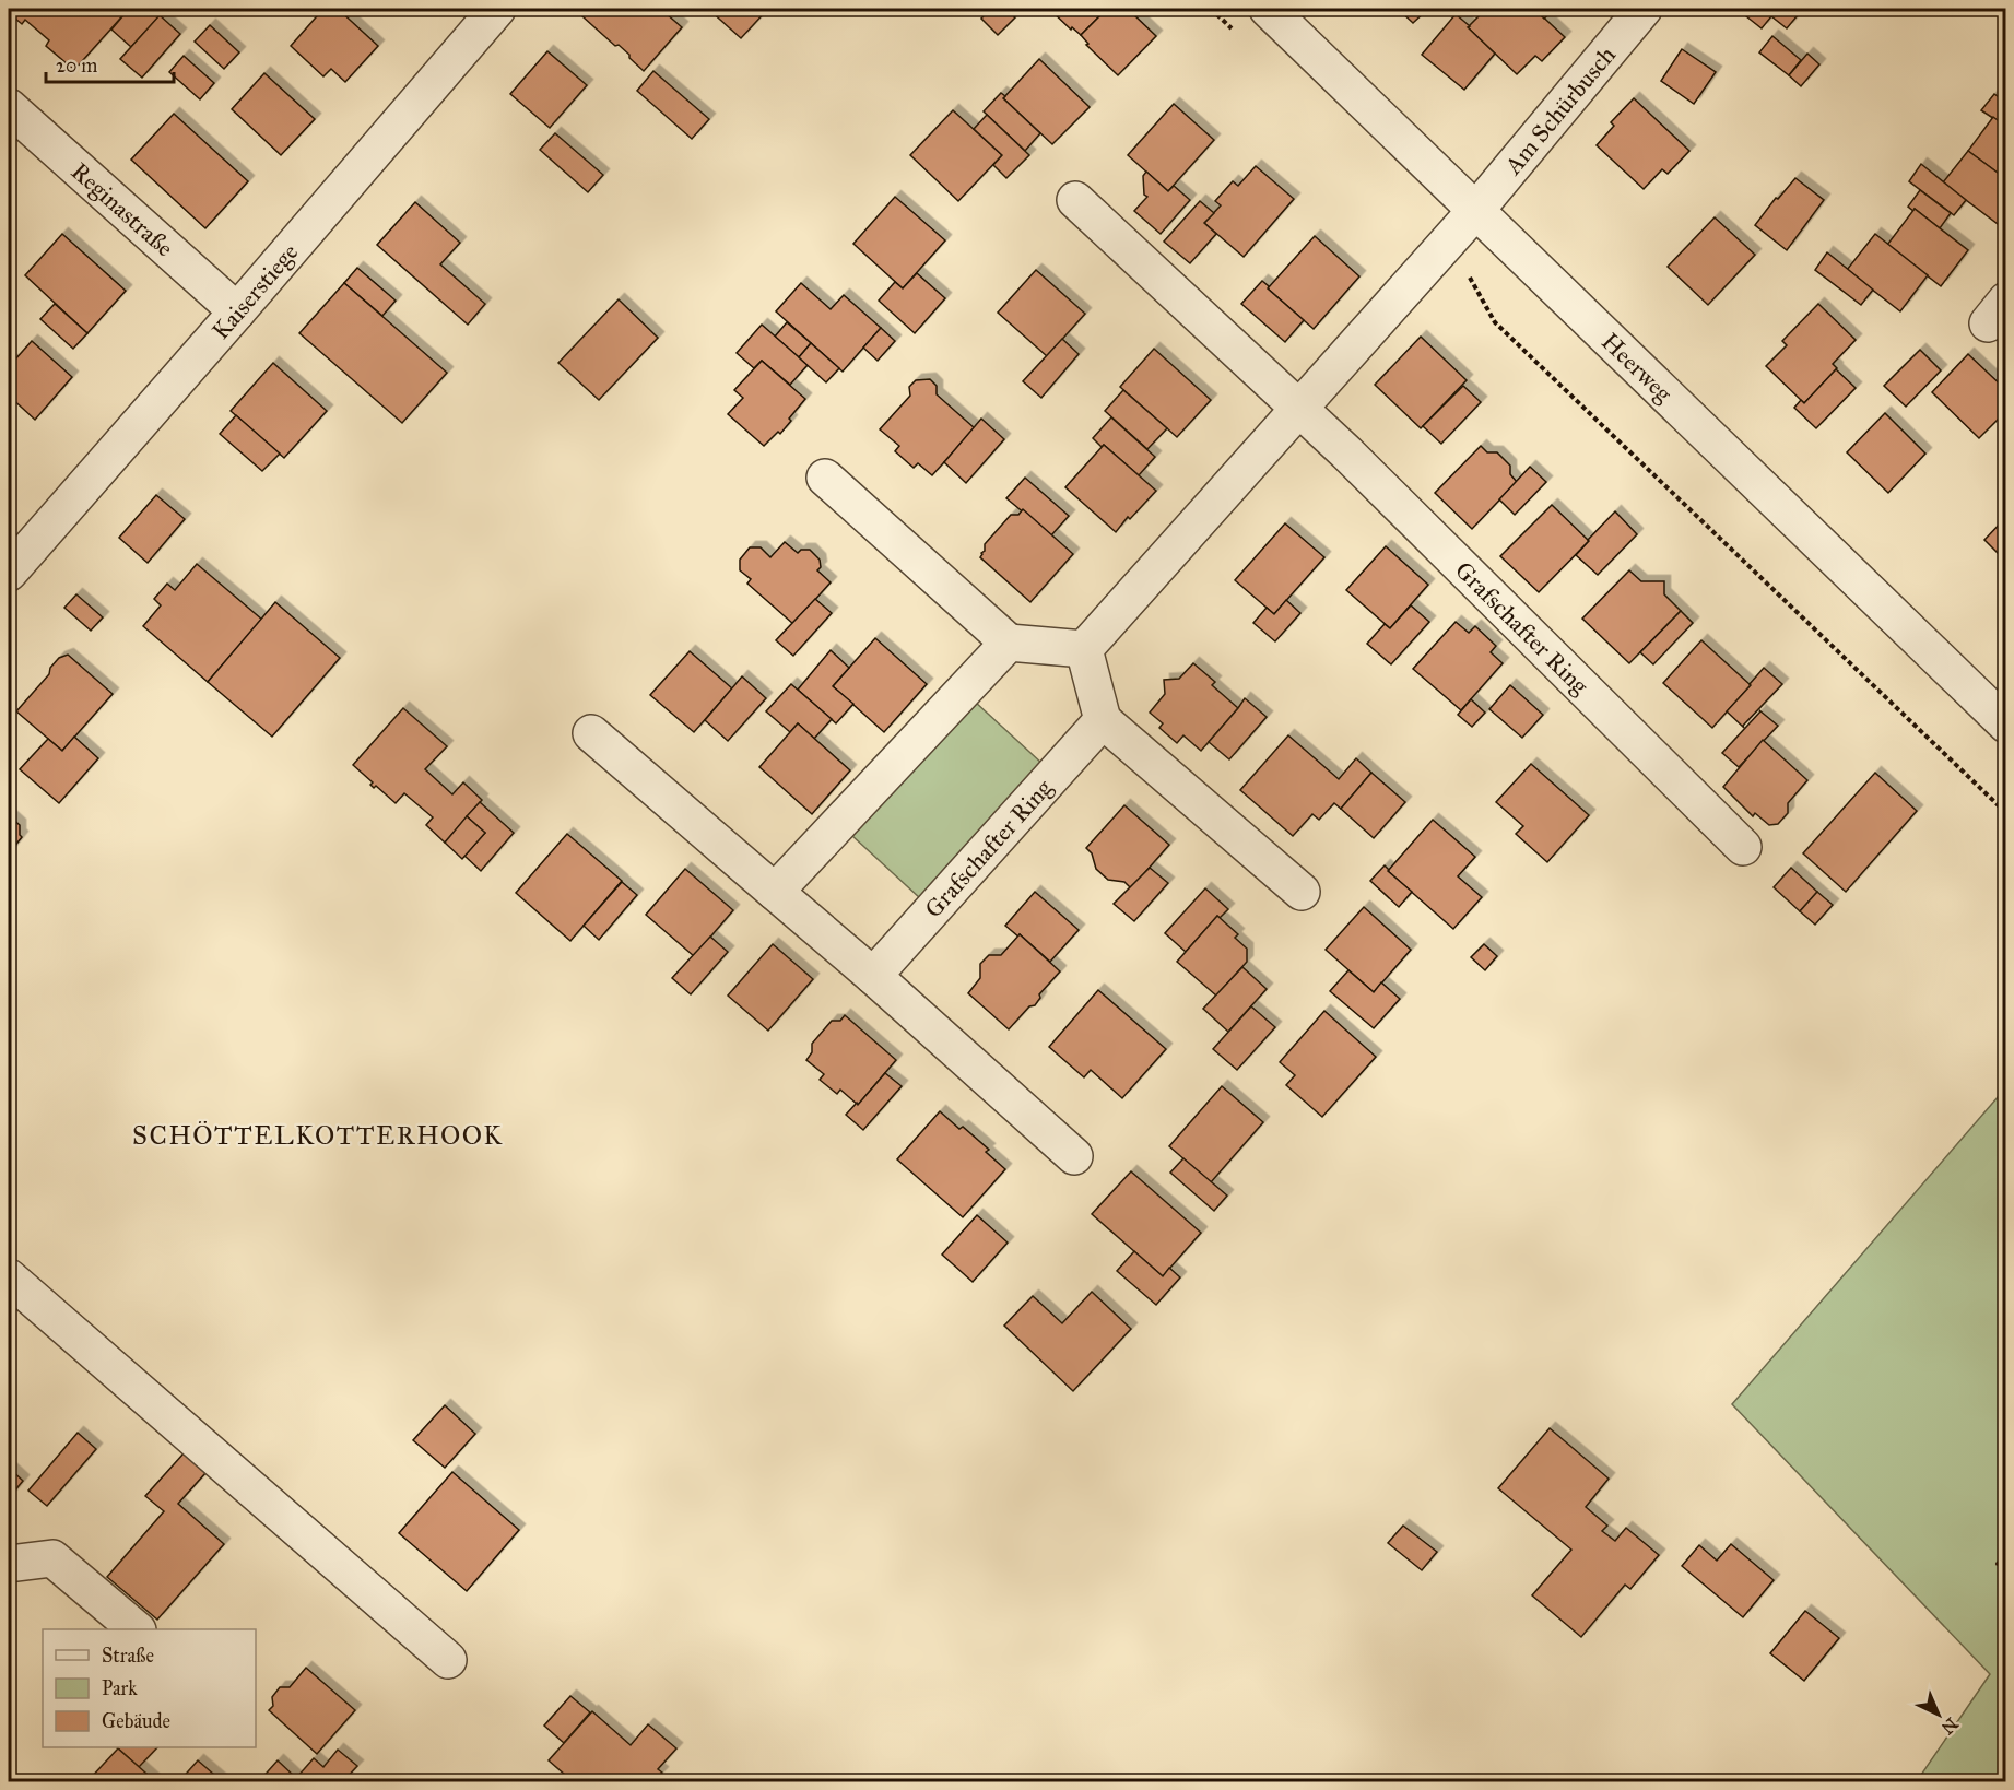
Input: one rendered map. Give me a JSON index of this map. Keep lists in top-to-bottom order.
{
  "streets": {
    "street": [
      "Am Schürbusch",
      "Reginastraße",
      "Kaiserstiege",
      "Heerweg",
      "Grafschafter Ring"
    ]
  },
  "crossings": [
    ["Am Schürbusch", "Heerweg"],
    ["Reginastraße", "Kaiserstiege"]
  ],
  "districts": ["SCHÖTTELKOTTERHOOK"],
  "legend": ["Straße", "Park", "Gebäude"],
  "scale_bar": "20 m",
  "north": "bottom right"
}
